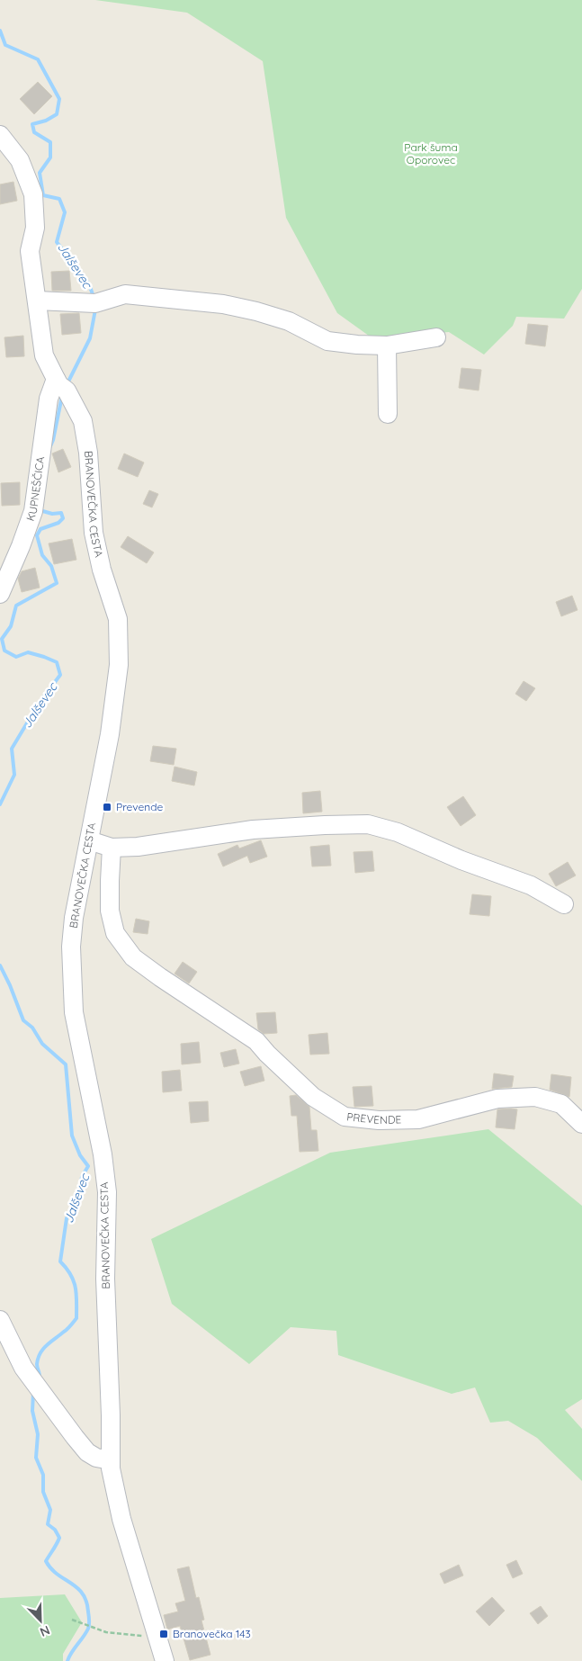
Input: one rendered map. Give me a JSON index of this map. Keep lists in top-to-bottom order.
{
  "streets": {
    "street": ["KUPNEŠČICA", "BRANOVEČKA CESTA", "PREVENDE"]
  },
  "crossings": [
    ["KUPNEŠČICA", "BRANOVEČKA CESTA"]
  ],
  "water": ["Jalševec"],
  "parks": ["Park šuma Oporovec"],
  "places": {
    "transit": ["Prevende", "Branovečka 143"]
  },
  "north": "bottom right"
}
